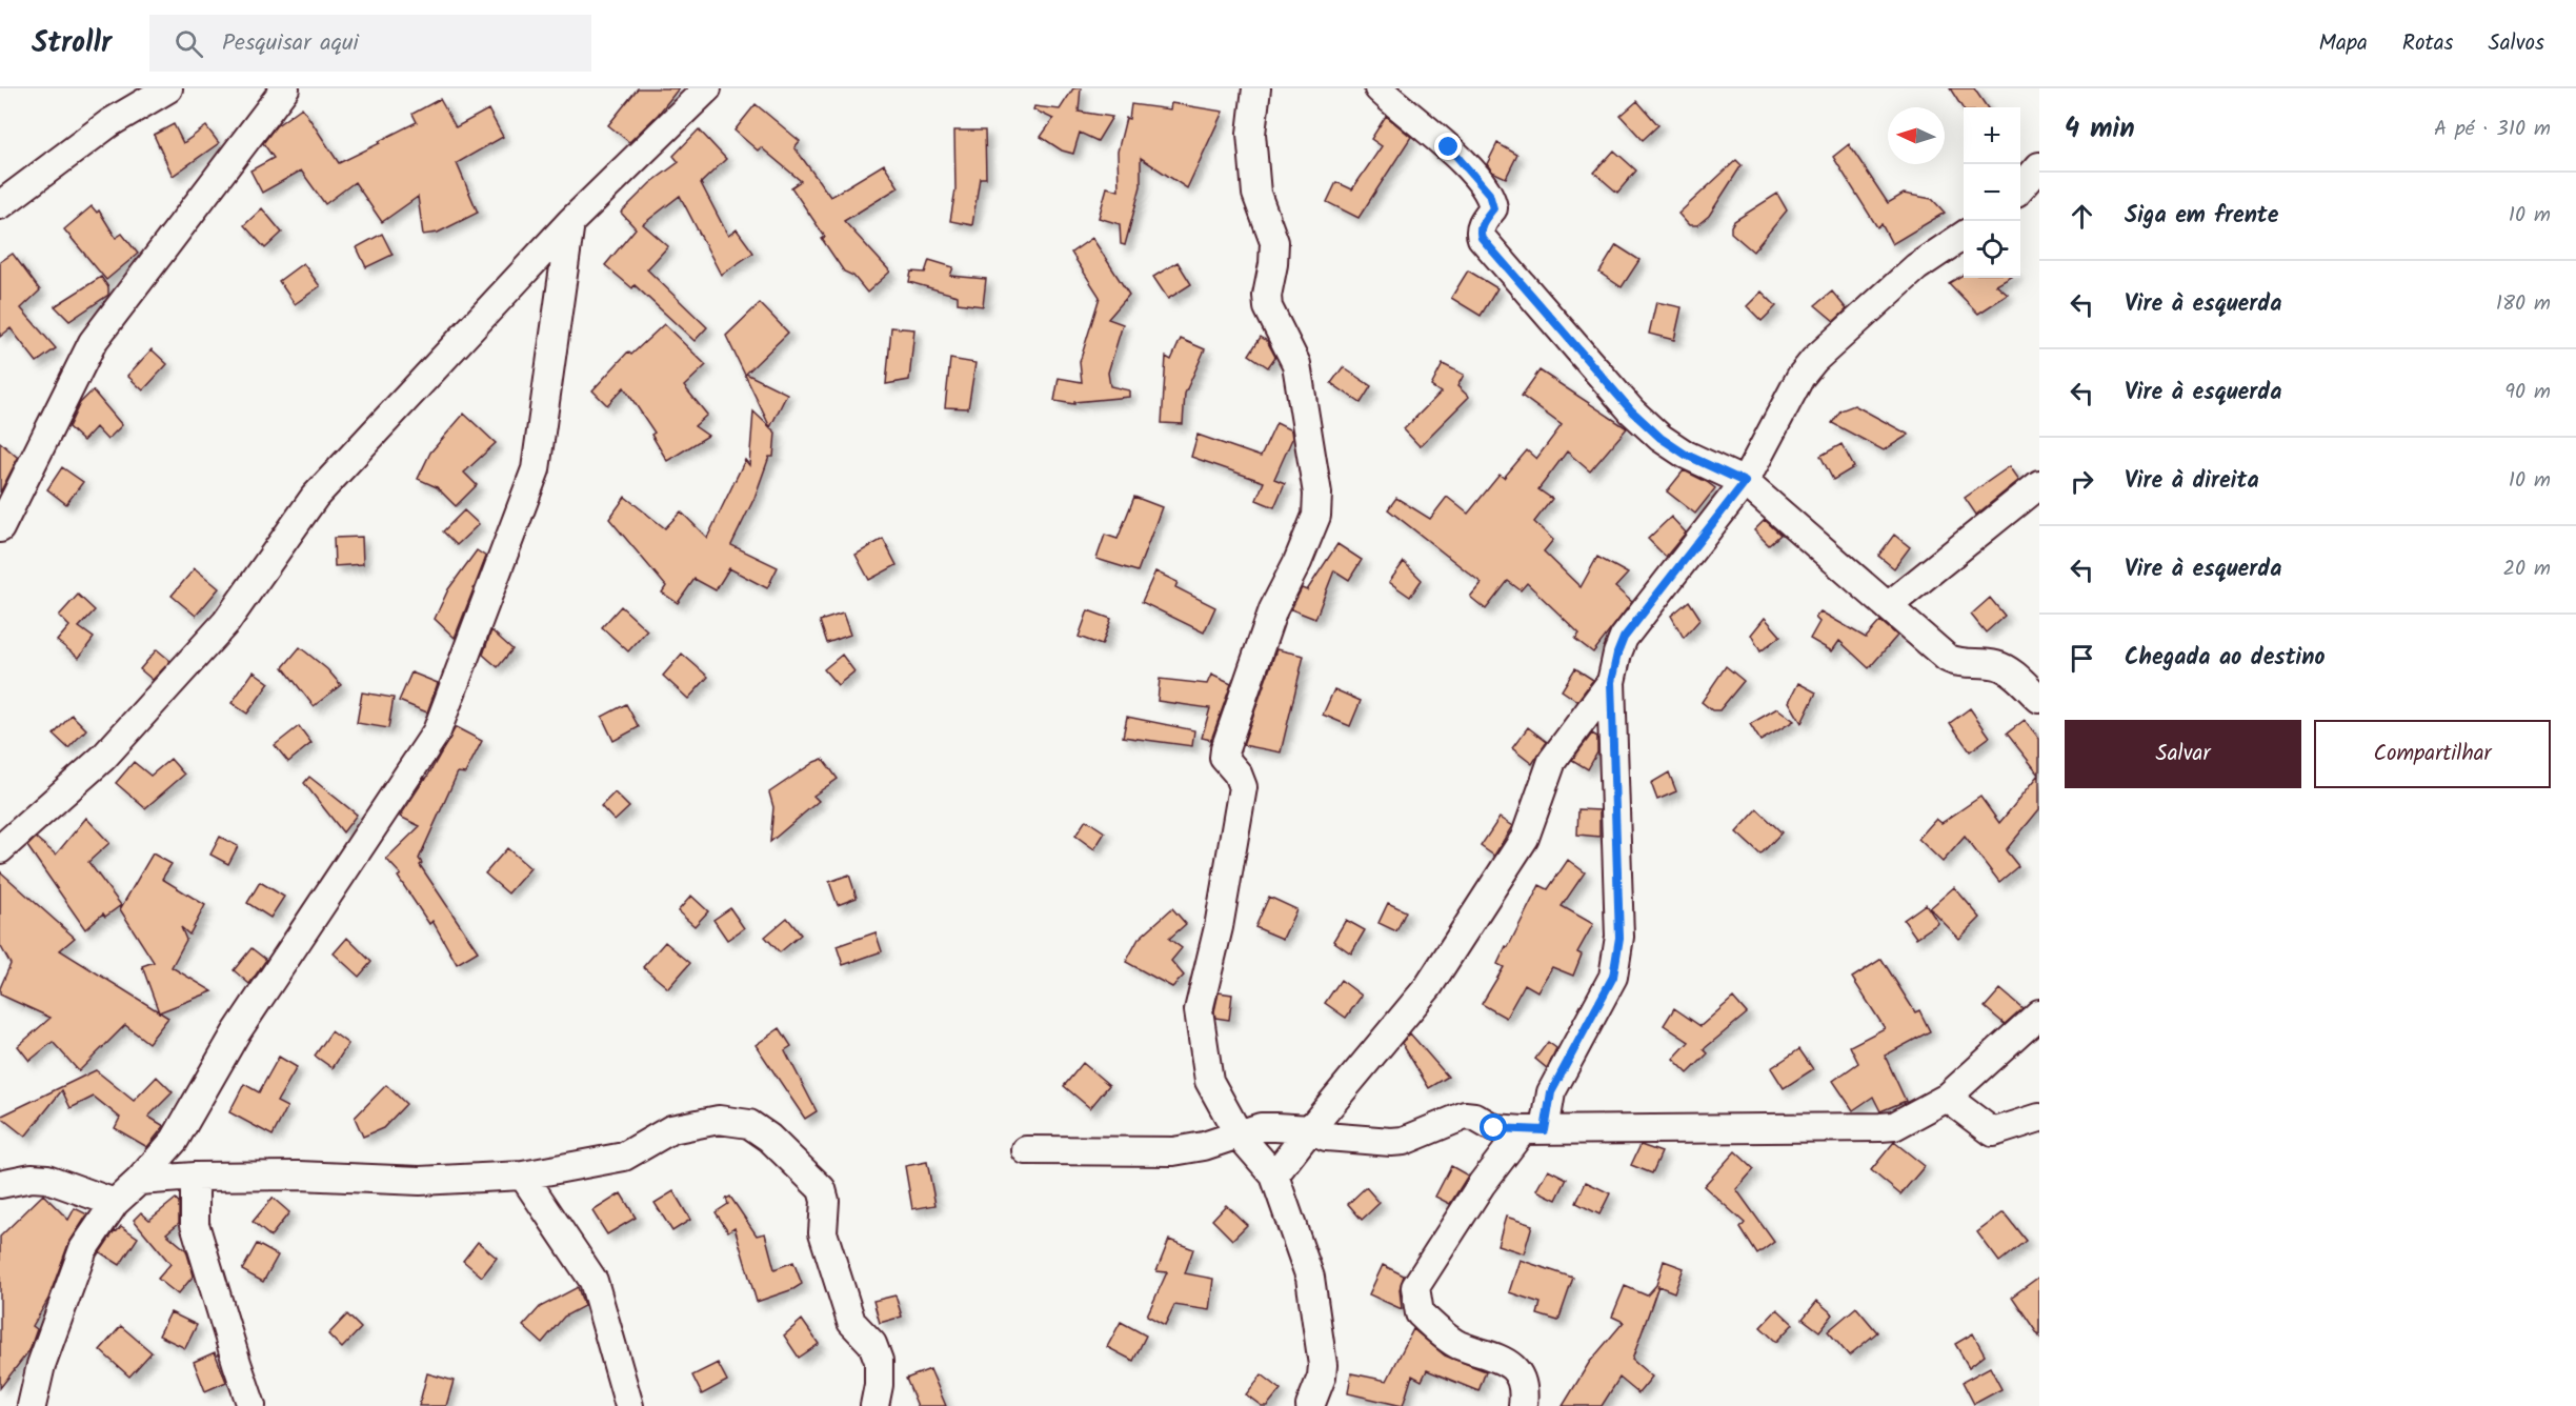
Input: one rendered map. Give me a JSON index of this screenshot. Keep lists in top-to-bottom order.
{
  "north": "left",
  "page": {
    "header": "Strollr",
    "search": "Pesquisar aqui",
    "nav": ["Mapa", "Rotas", "Salvos"],
    "heading": ["4 min", "A pé · 310 m"],
    "map_buttons": ["+", "−"],
    "list": [
      ["Siga em frente", "10 m"],
      ["Vire à esquerda", "180 m"],
      ["Vire à esquerda", "90 m"],
      ["Vire à direita", "10 m"],
      ["Vire à esquerda", "20 m"],
      "Chegada ao destino"
    ],
    "buttons": ["Salvar", "Compartilhar"]
  }
}
